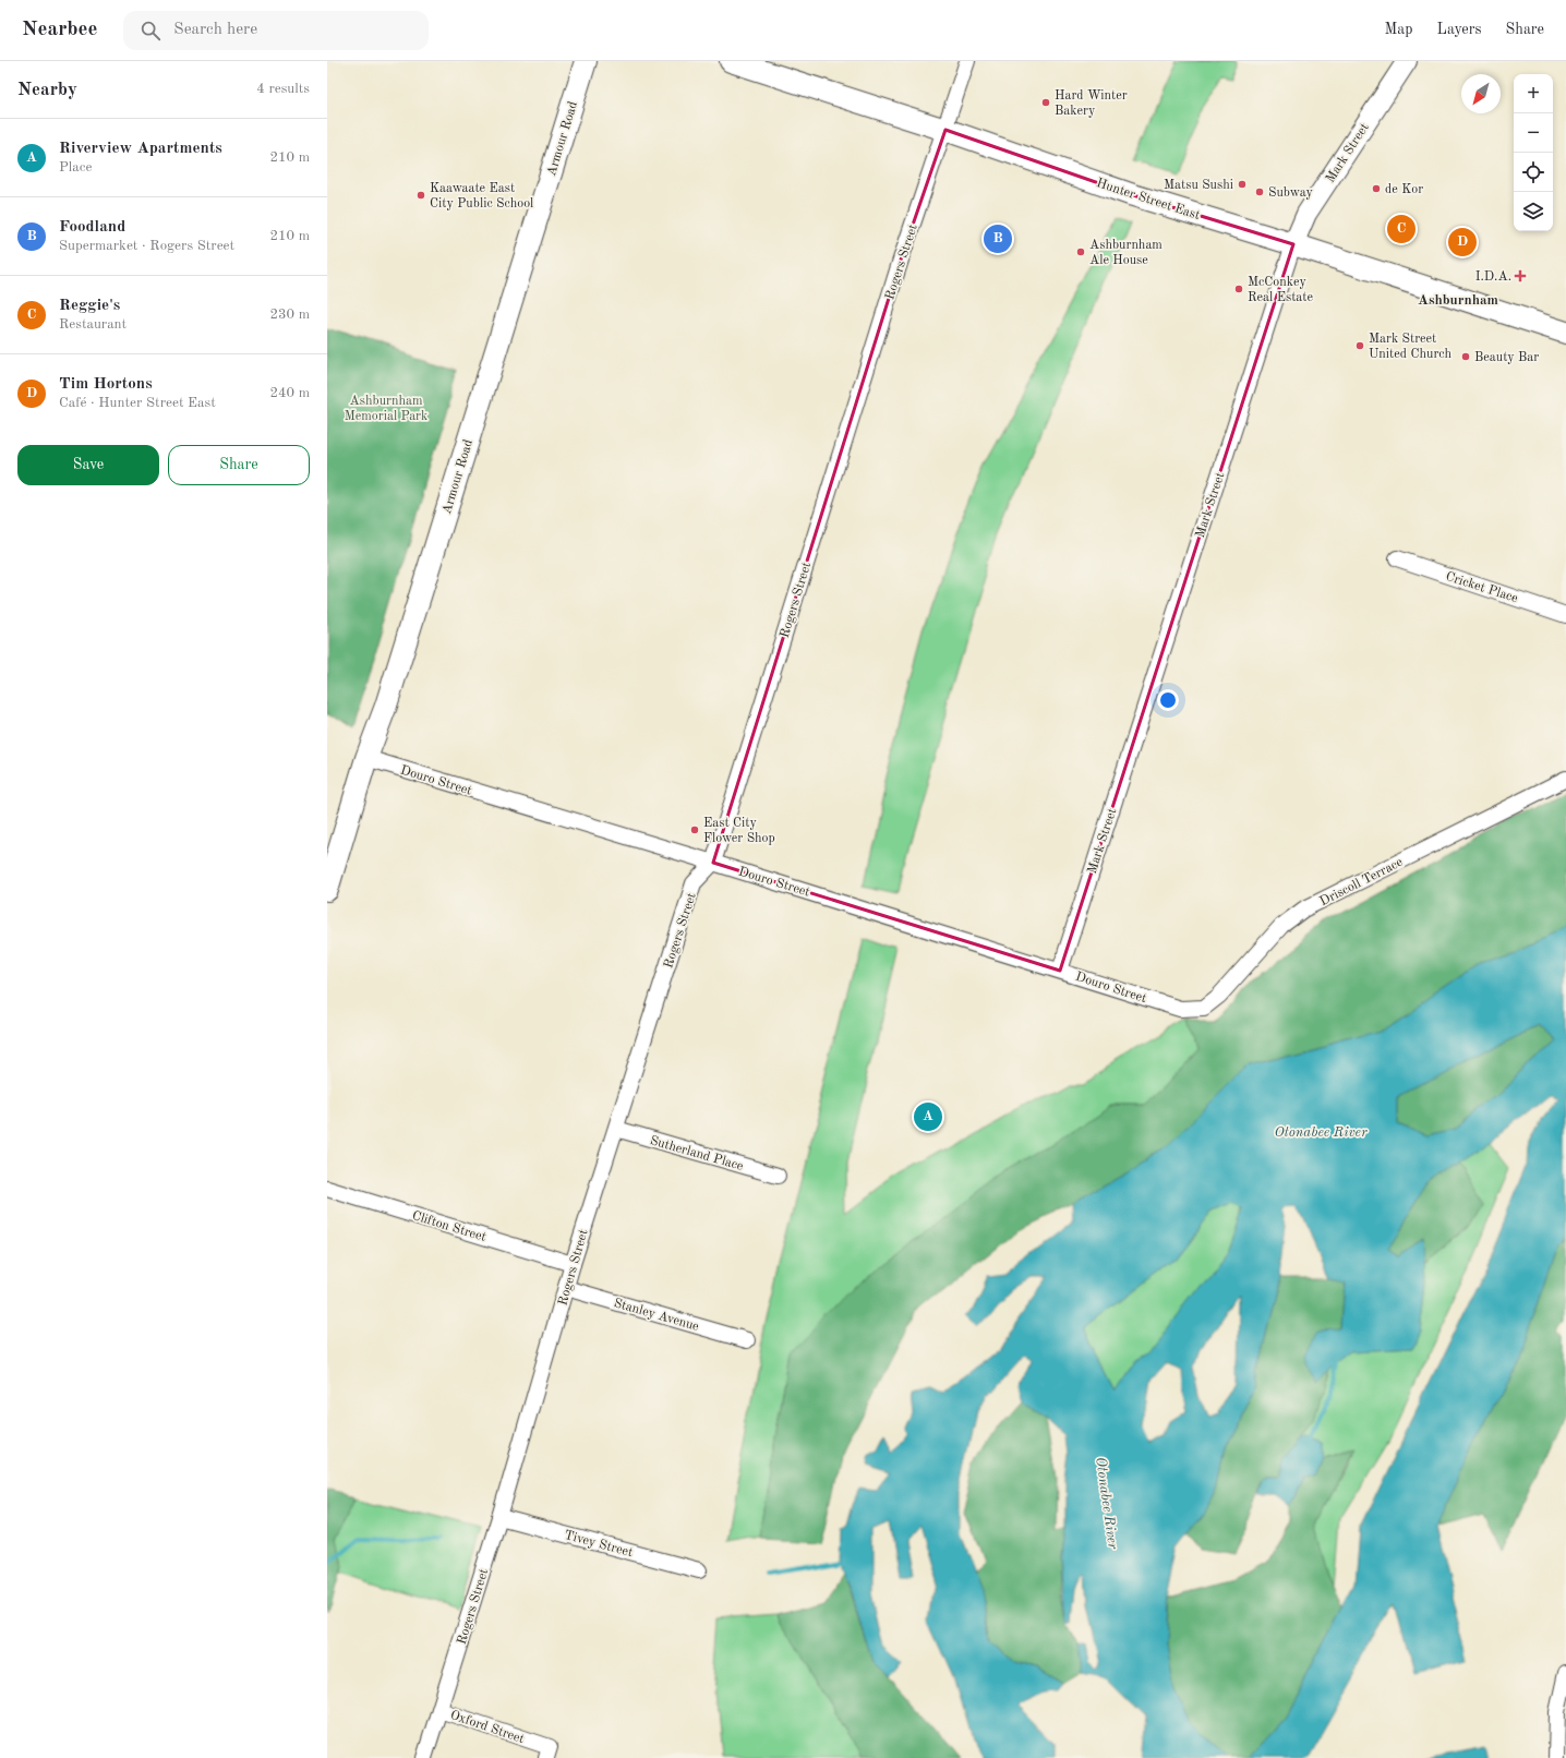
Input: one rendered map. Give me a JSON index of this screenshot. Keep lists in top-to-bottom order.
{
  "streets": {
    "main road": ["Armour Road", "Hunter Street East"],
    "street": [
      "Mark Street",
      "Rogers Street",
      "Cricket Place",
      "Douro Street",
      "Driscoll Terrace",
      "Sutherland Place",
      "Clifton Street",
      "Stanley Avenue",
      "Tivey Street",
      "Oxford Street"
    ]
  },
  "crossings": [
    ["Armour Road", "Douro Street"],
    ["Mark Street", "Hunter Street East"],
    ["Mark Street", "Douro Street"],
    ["Hunter Street East", "Rogers Street"],
    ["Rogers Street", "Douro Street"],
    ["Rogers Street", "Sutherland Place"],
    ["Rogers Street", "Clifton Street"],
    ["Rogers Street", "Stanley Avenue"],
    ["Rogers Street", "Tivey Street"],
    ["Rogers Street", "Oxford Street"],
    ["Douro Street", "Driscoll Terrace"]
  ],
  "districts": ["Ashburnham"],
  "water": ["Otonabee River"],
  "parks": ["Ashburnham Memorial Park"],
  "places": {
    "other": [
      "Hard Winter Bakery",
      "Matsu Sushi",
      "de Kor",
      "Subway",
      "Kaawaate East City Public School",
      "Ashburnham Ale House",
      "McConkey Real Estate",
      "Mark Street United Church",
      "Beauty Bar",
      "East City Flower Shop"
    ],
    "health": ["I.D.A."]
  },
  "north": "bottom left",
  "page": {
    "header": "Nearbee",
    "search": "Search here",
    "nav": ["Map", "Layers", "Share"],
    "heading": ["Nearby", "4 results"],
    "map_buttons": ["+", "−"],
    "list": [
      {
        "mark": "A",
        "name": "Riverview Apartments",
        "note": "Place",
        "value": "210 m"
      },
      {
        "mark": "B",
        "name": "Foodland",
        "note": "Supermarket · Rogers Street",
        "value": "210 m"
      },
      {
        "mark": "C",
        "name": "Reggie's",
        "note": "Restaurant",
        "value": "230 m"
      },
      {
        "mark": "D",
        "name": "Tim Hortons",
        "note": "Café · Hunter Street East",
        "value": "240 m"
      }
    ],
    "pins": [
      "C",
      "B",
      "D",
      "A"
    ],
    "buttons": ["Save", "Share"]
  }
}
